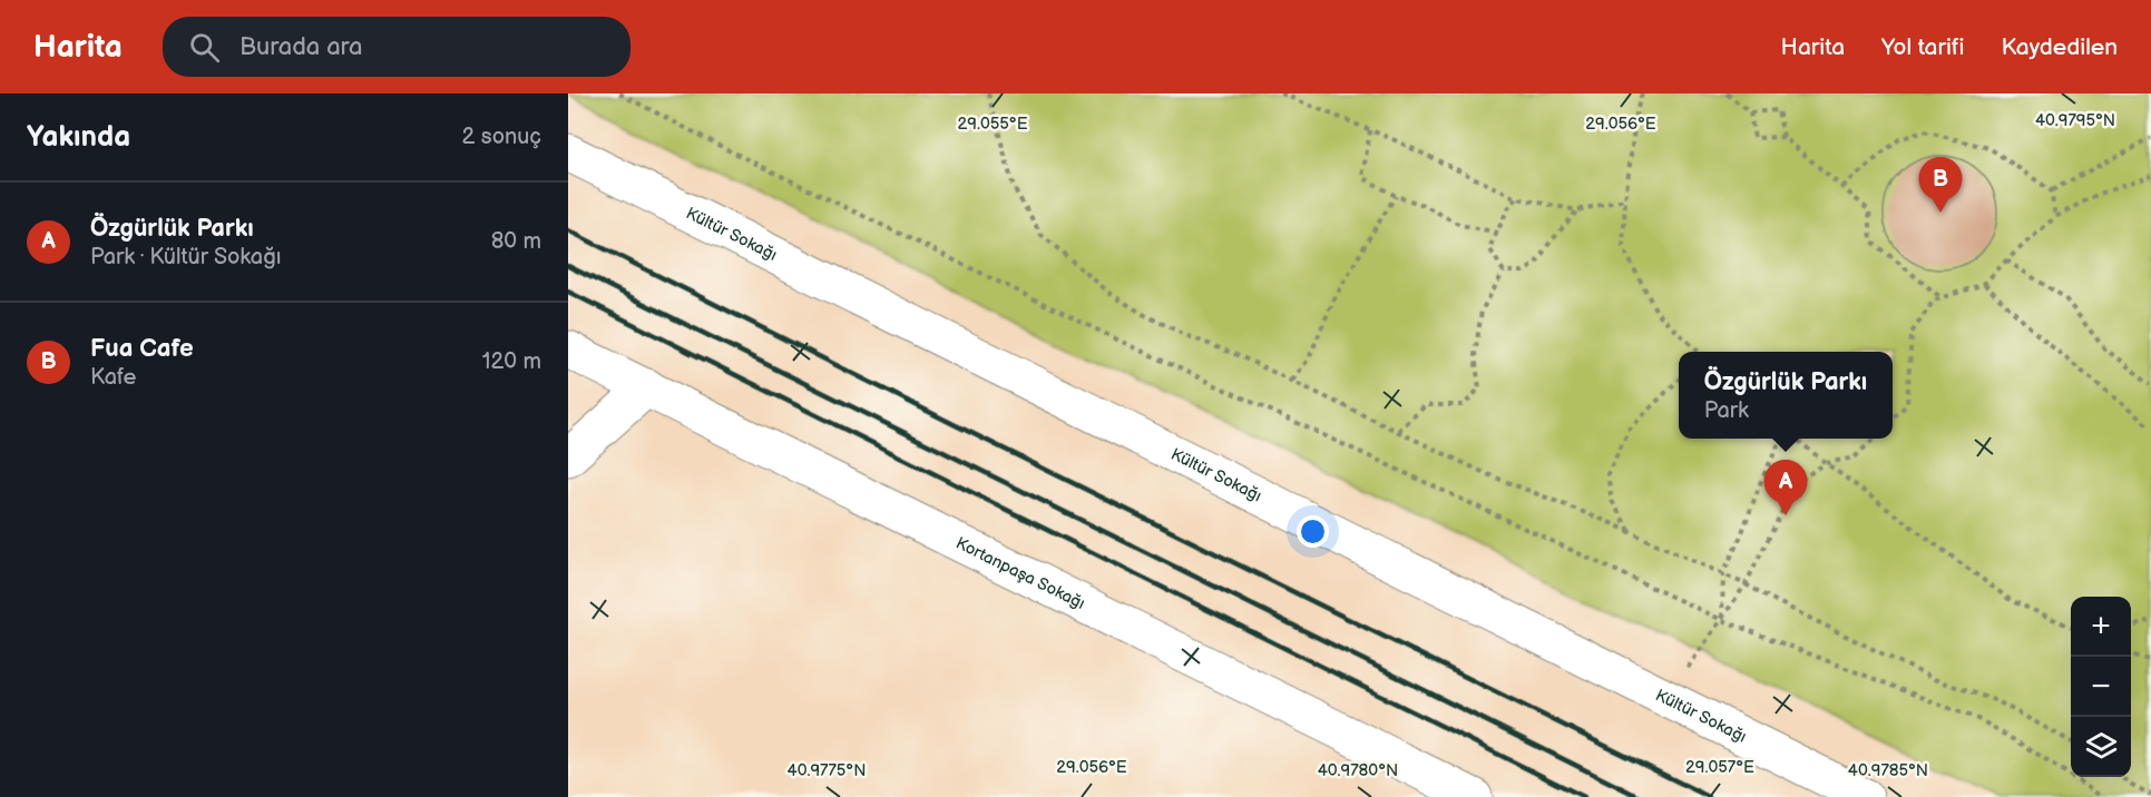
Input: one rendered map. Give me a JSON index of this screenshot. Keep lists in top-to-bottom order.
{
  "streets": {
    "street": ["Kültür Sokağı", "Kortanpaşa Sokağı"]
  },
  "page": {
    "header": "Harita",
    "search": "Burada ara",
    "nav": ["Harita", "Yol tarifi", "Kaydedilen"],
    "heading": ["Yakında", "2 sonuç"],
    "pins": ["B", "A"],
    "list": [
      {
        "mark": "A",
        "name": "Özgürlük Parkı",
        "note": "Park · Kültür Sokağı",
        "value": "80 m"
      },
      {
        "mark": "B",
        "name": "Fua Cafe",
        "note": "Kafe",
        "value": "120 m"
      }
    ],
    "popup": ["Özgürlük Parkı", "Park"],
    "map_buttons": ["+", "−"]
  },
  "coordinates": [
    "40.9795°N",
    "29.056°E",
    "29.055°E",
    "29.057°E",
    "40.9775°N",
    "40.9780°N",
    "40.9785°N"
  ]
}
